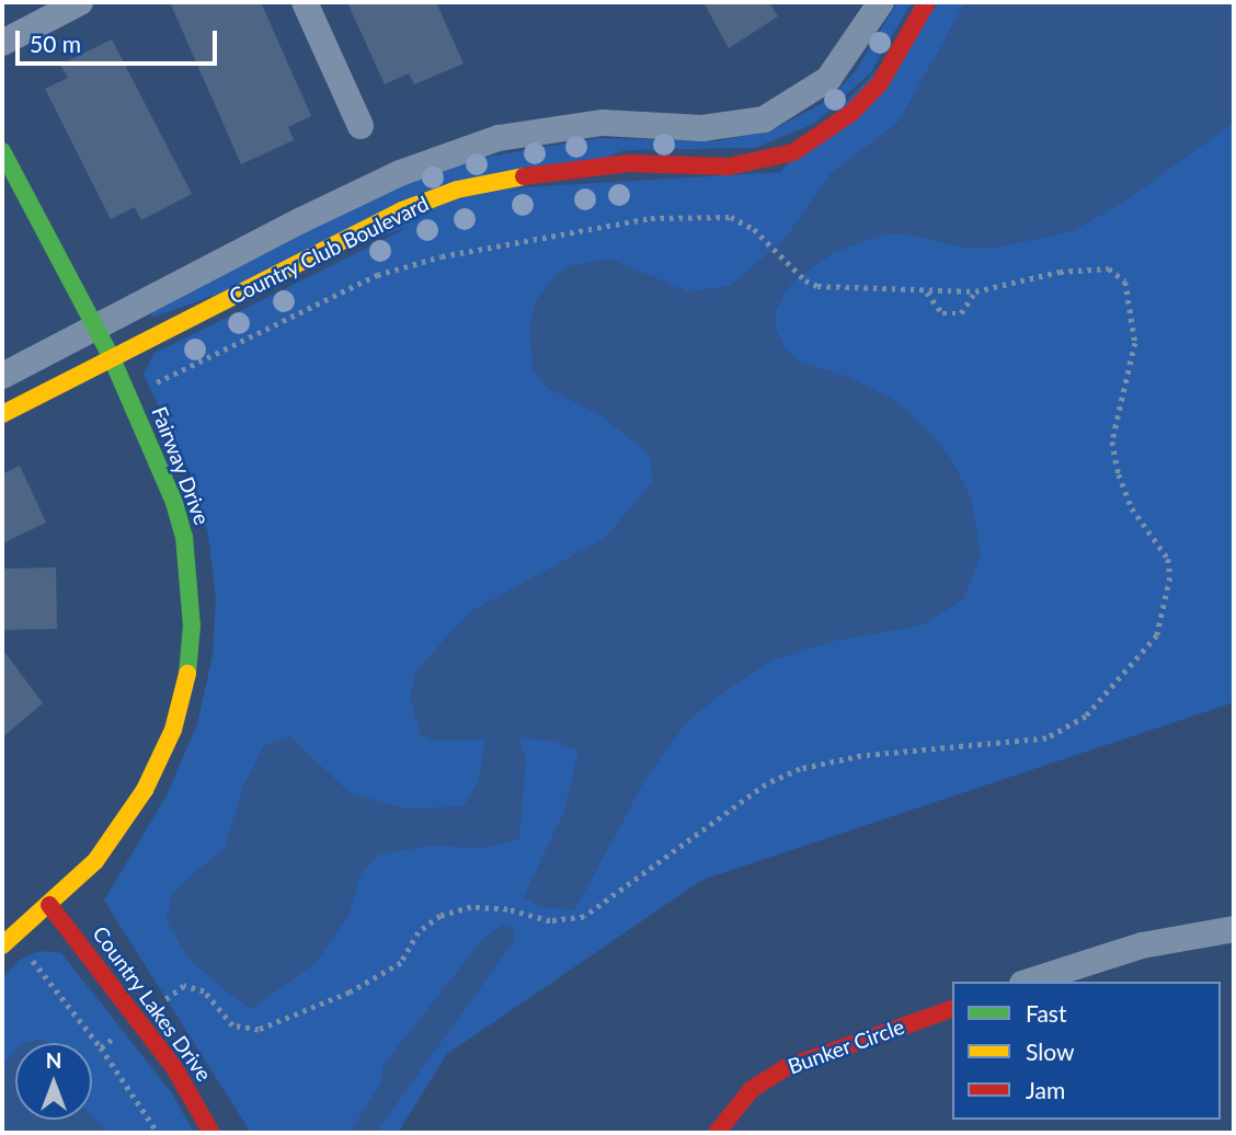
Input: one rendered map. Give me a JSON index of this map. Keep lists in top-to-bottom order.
{
  "streets": {
    "street": [
      "Country Club Boulevard",
      "Fairway Drive",
      "Country Lakes Drive",
      "Bunker Circle"
    ]
  },
  "crossings": [
    ["Country Club Boulevard", "Fairway Drive"],
    ["Fairway Drive", "Country Lakes Drive"]
  ],
  "legend": ["Fast", "Slow", "Jam"],
  "scale_bar": "50 m",
  "north": "top"
}
